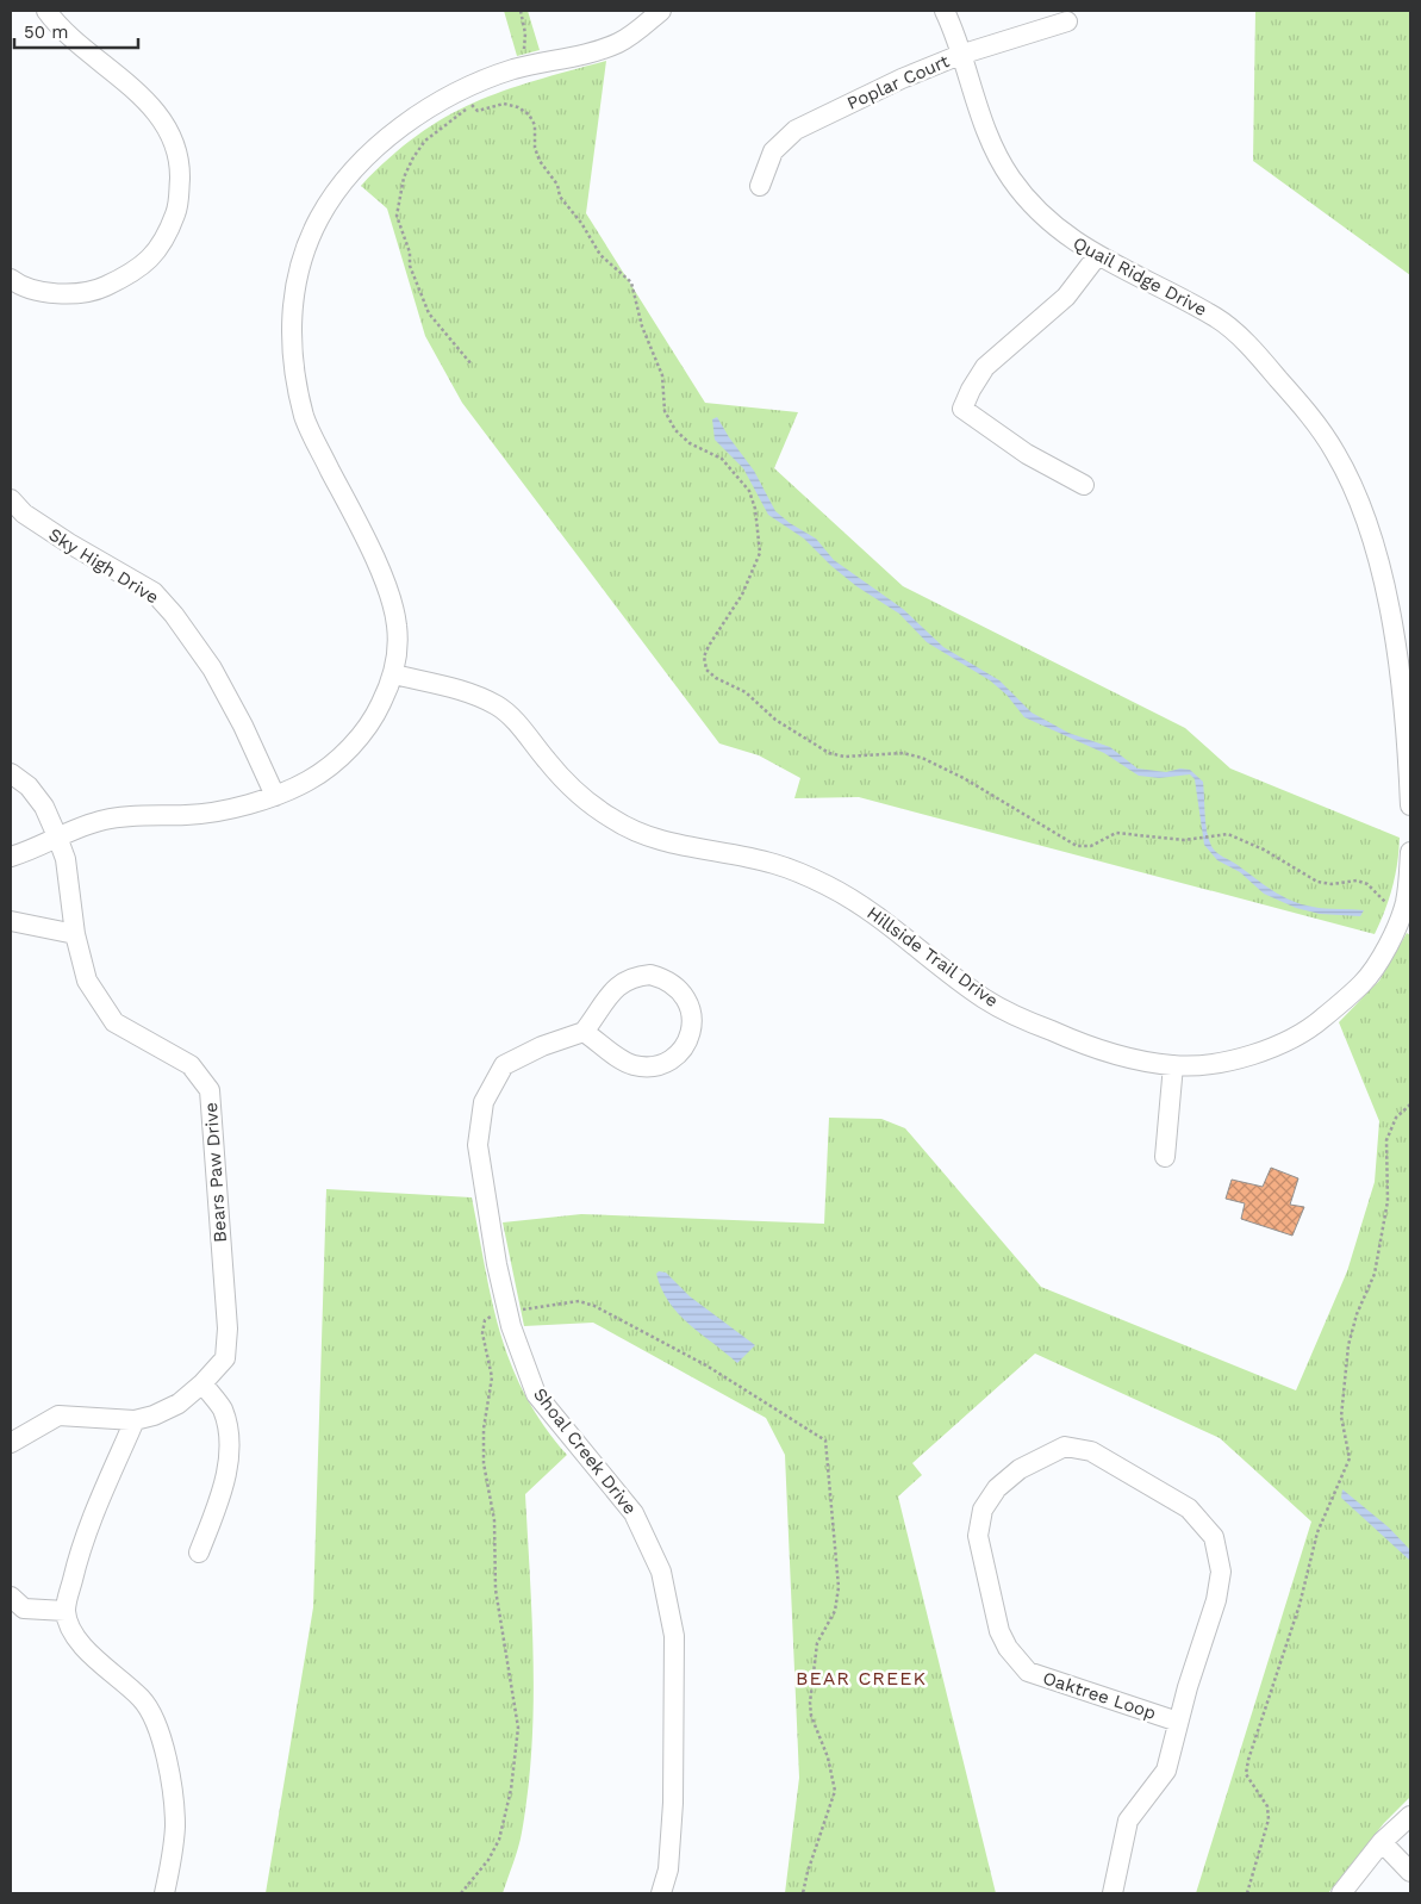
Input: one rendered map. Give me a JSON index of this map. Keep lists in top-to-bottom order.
{
  "streets": {
    "street": [
      "Poplar Court",
      "Quail Ridge Drive",
      "Sky High Drive",
      "Hillside Trail Drive",
      "Bears Paw Drive",
      "Shoal Creek Drive",
      "Oaktree Loop"
    ]
  },
  "crossings": [
    ["Poplar Court", "Quail Ridge Drive"]
  ],
  "districts": ["BEAR CREEK"],
  "scale_bar": "50 m"
}
